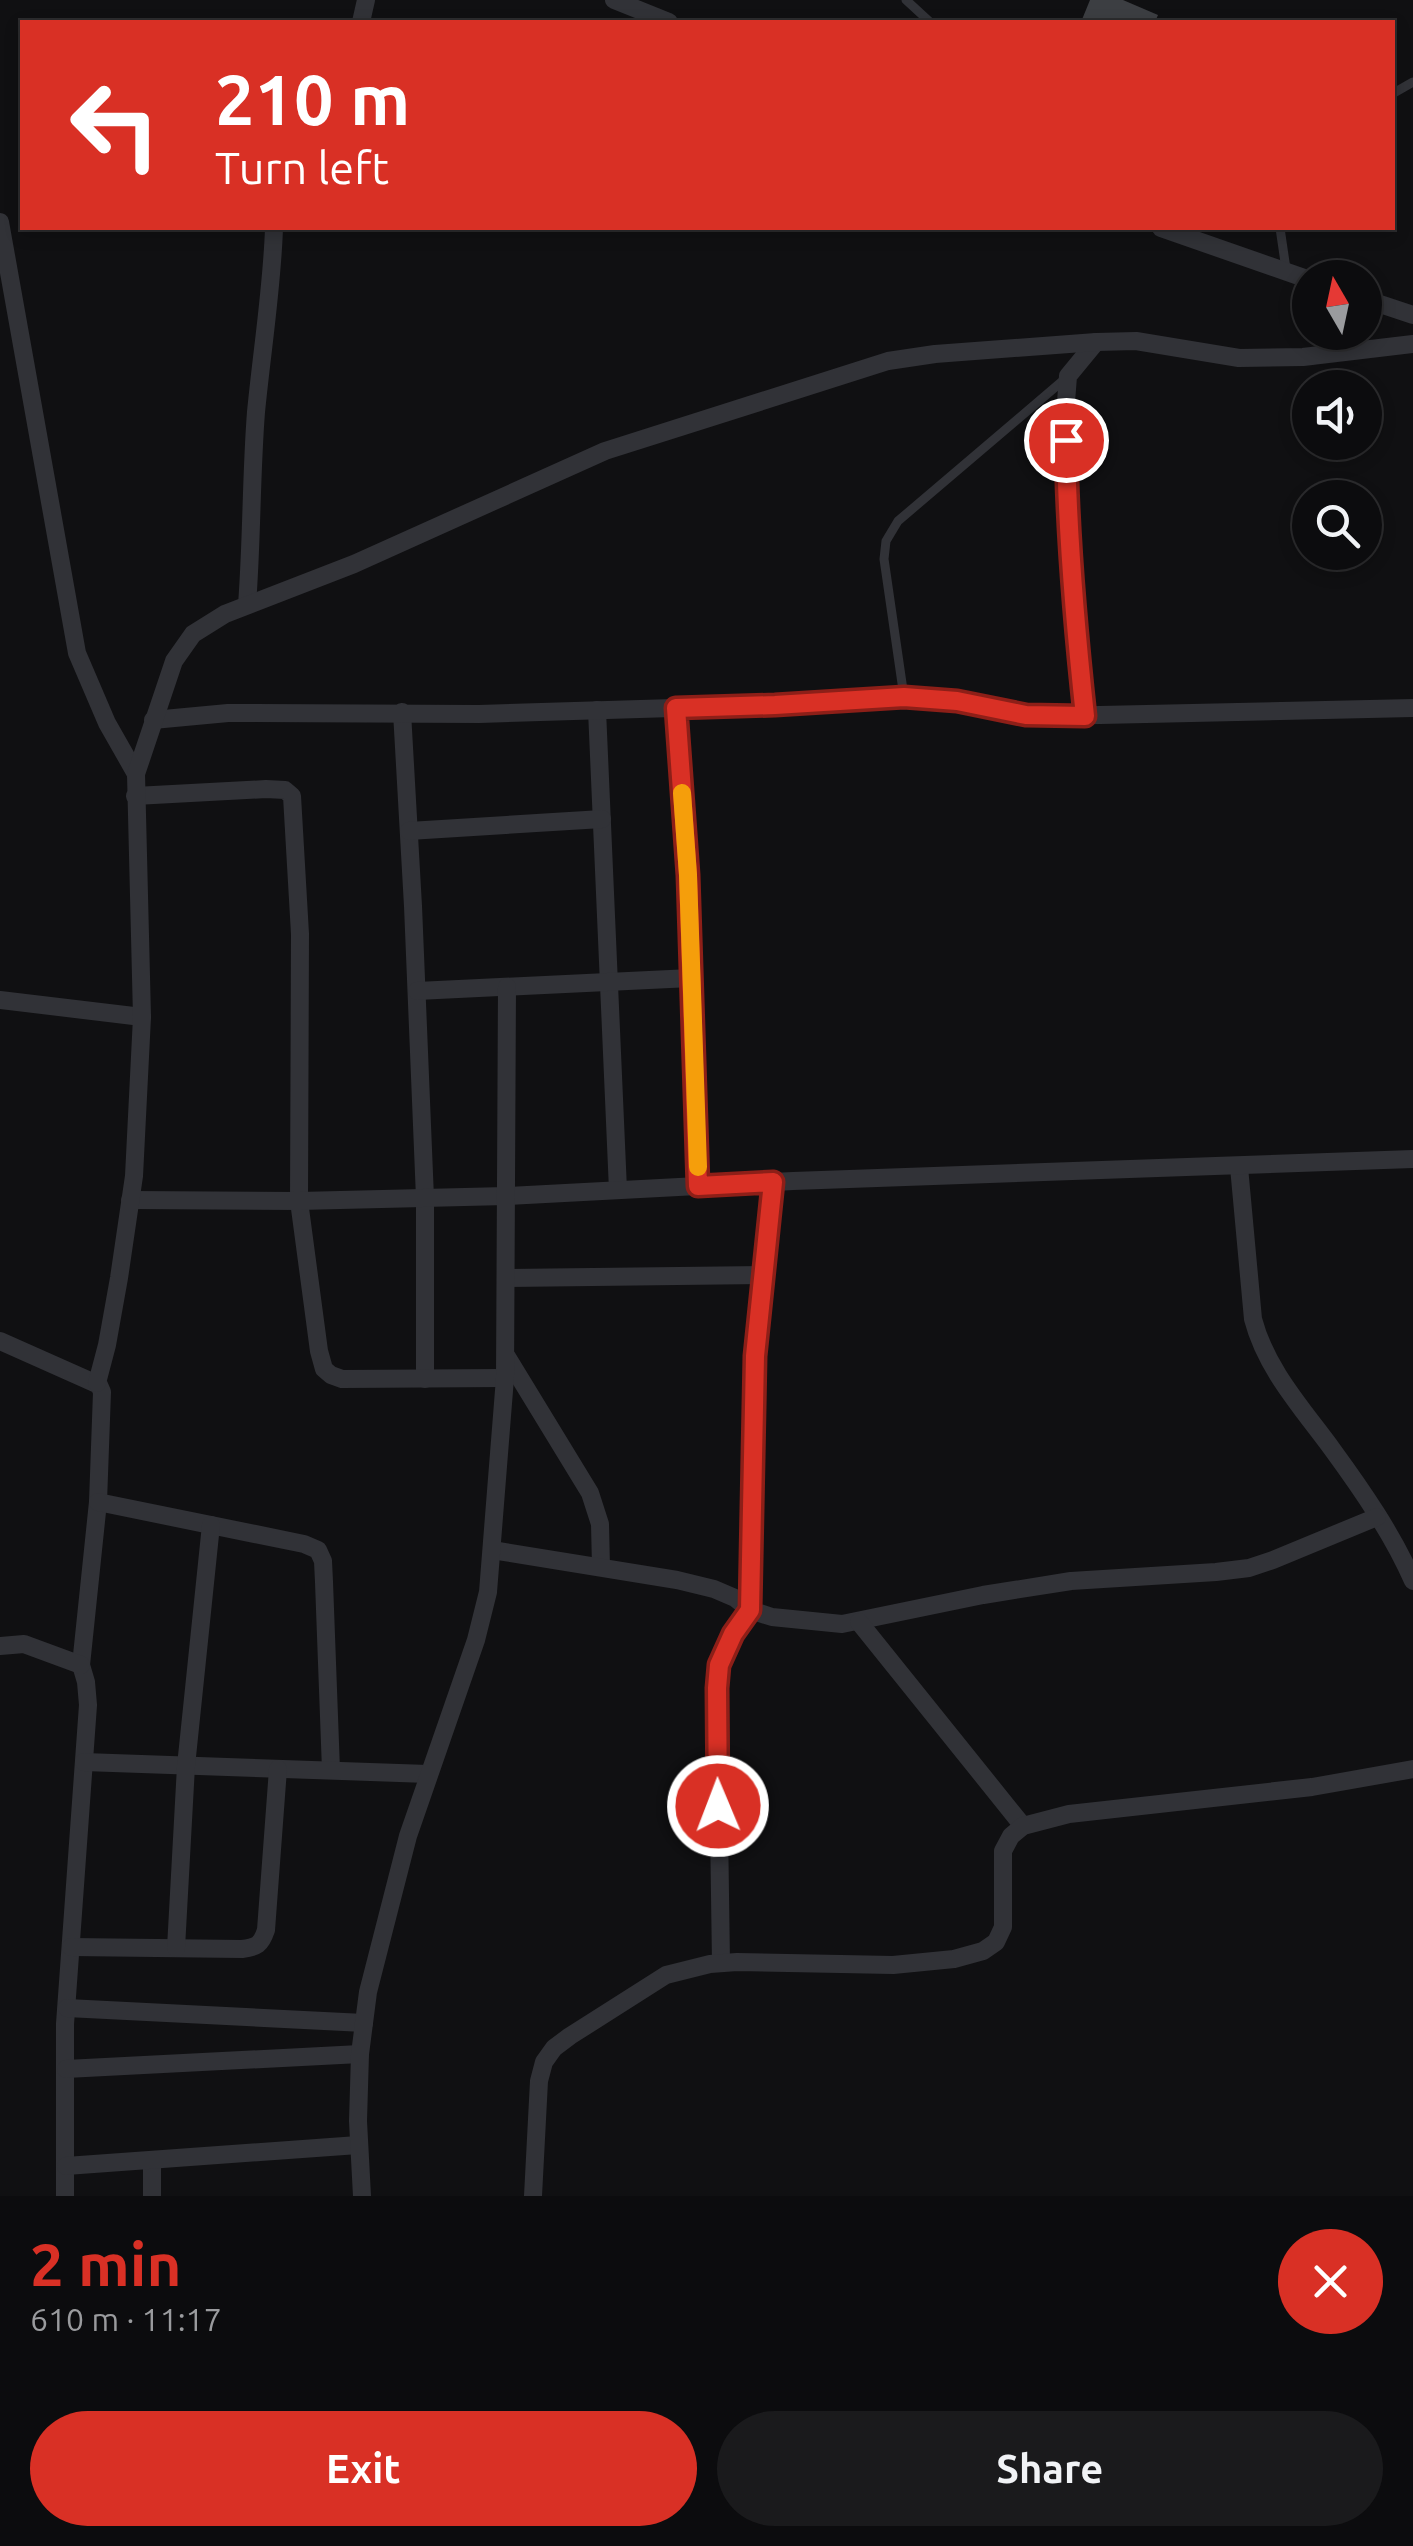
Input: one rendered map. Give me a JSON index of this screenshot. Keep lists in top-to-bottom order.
{
  "north": "top",
  "page": {
    "turn": ["210 m", "Turn left"],
    "heading": ["2 min", "610 m · 11:17"],
    "buttons": ["Exit", "Share"]
  }
}
